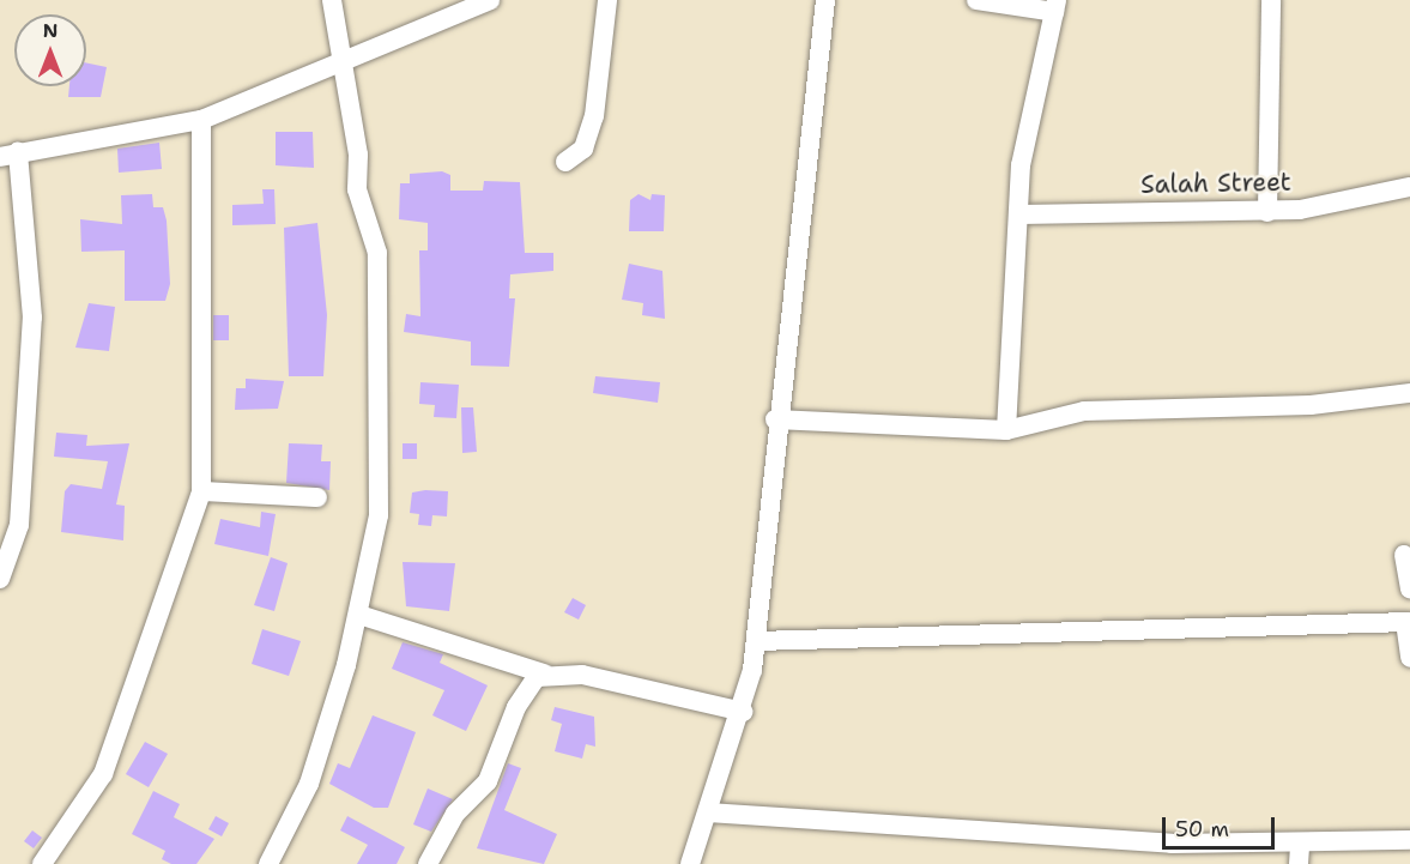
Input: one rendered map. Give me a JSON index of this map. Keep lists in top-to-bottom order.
{
  "streets": {
    "street": ["Salah Street"]
  },
  "scale_bar": "50 m",
  "north": "top"
}
